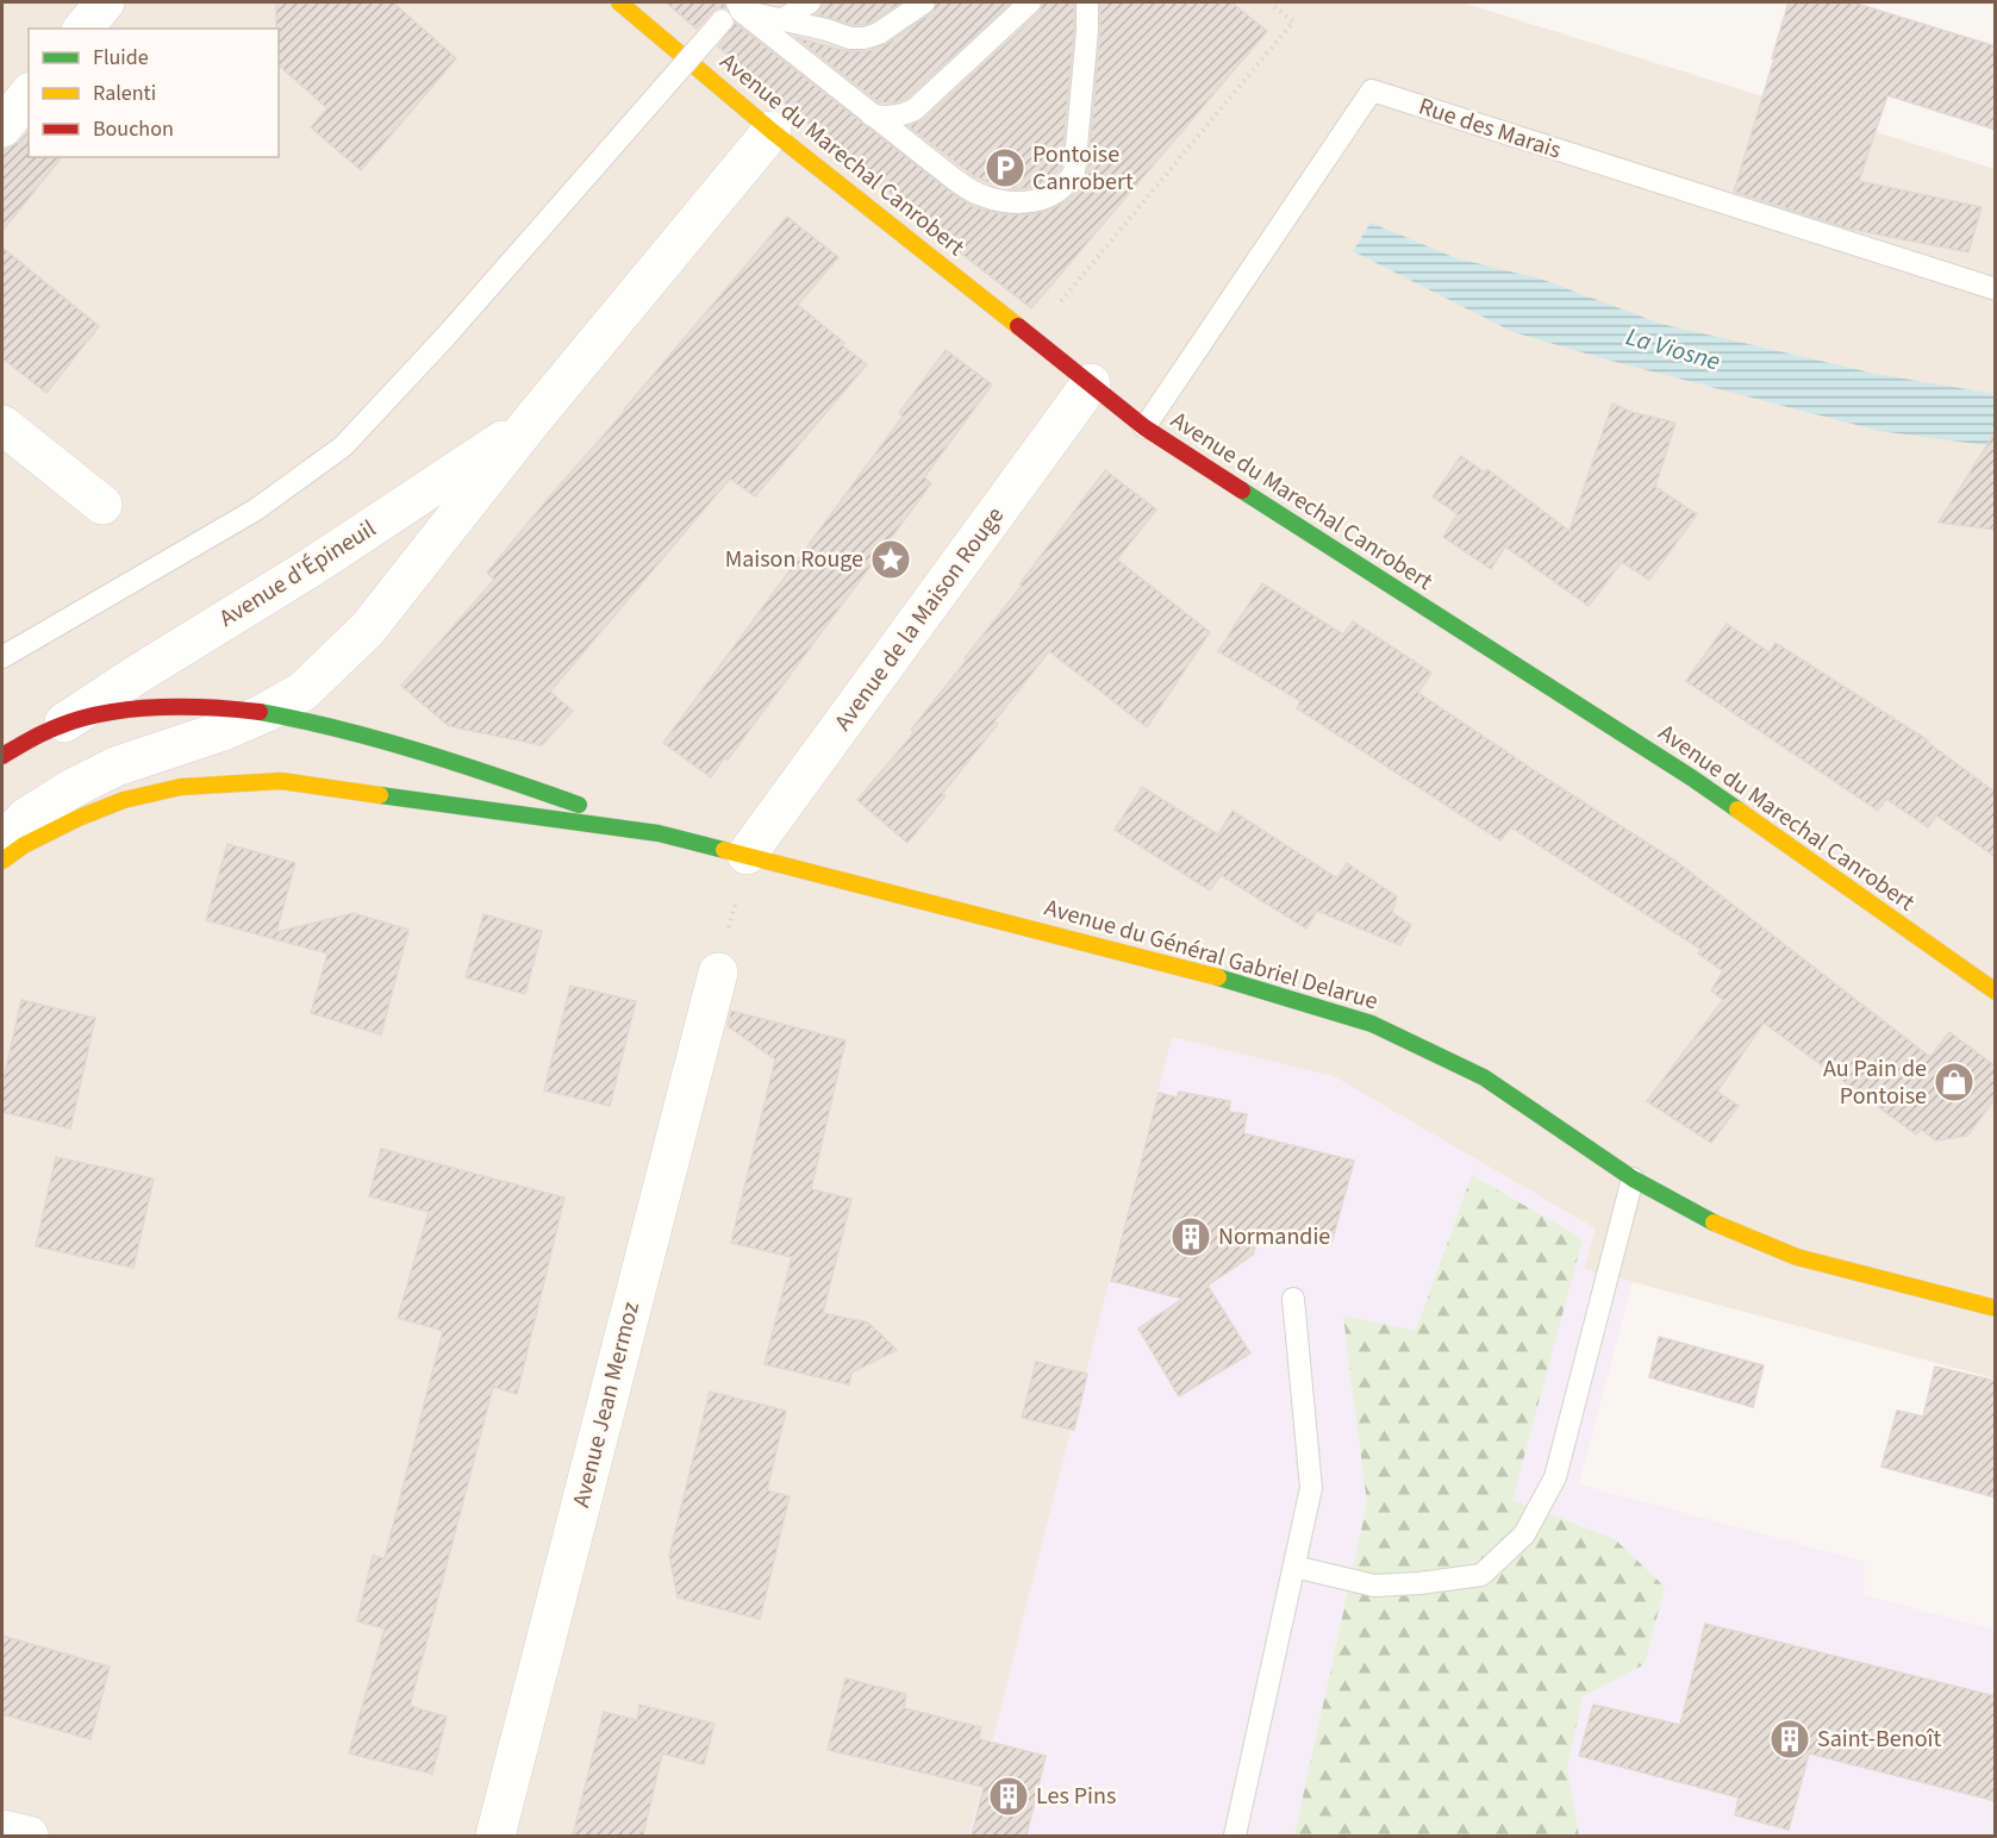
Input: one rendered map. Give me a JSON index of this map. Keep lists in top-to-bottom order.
{
  "streets": {
    "main road": ["Avenue du Marechal Canrobert", "Avenue du Général Gabriel Delarue"],
    "street": ["Avenue d'Épineuil", "Avenue de la Maison Rouge", "Avenue Jean Mermoz"],
    "lane": ["Rue des Marais"]
  },
  "crossings": [
    ["Rue des Marais", "Avenue du Marechal Canrobert"],
    ["Avenue du Marechal Canrobert", "Avenue d'Épineuil"],
    ["Avenue du Marechal Canrobert", "Avenue de la Maison Rouge"],
    ["Avenue de la Maison Rouge", "Avenue du Général Gabriel Delarue"]
  ],
  "water": ["La Viosne"],
  "places": {
    "parking": ["Pontoise Canrobert"],
    "place": ["Maison Rouge"],
    "shop": ["Au Pain de Pontoise"],
    "building": ["Normandie", "Saint-Benoît", "Les Pins"]
  },
  "legend": ["Fluide", "Ralenti", "Bouchon"]
}
